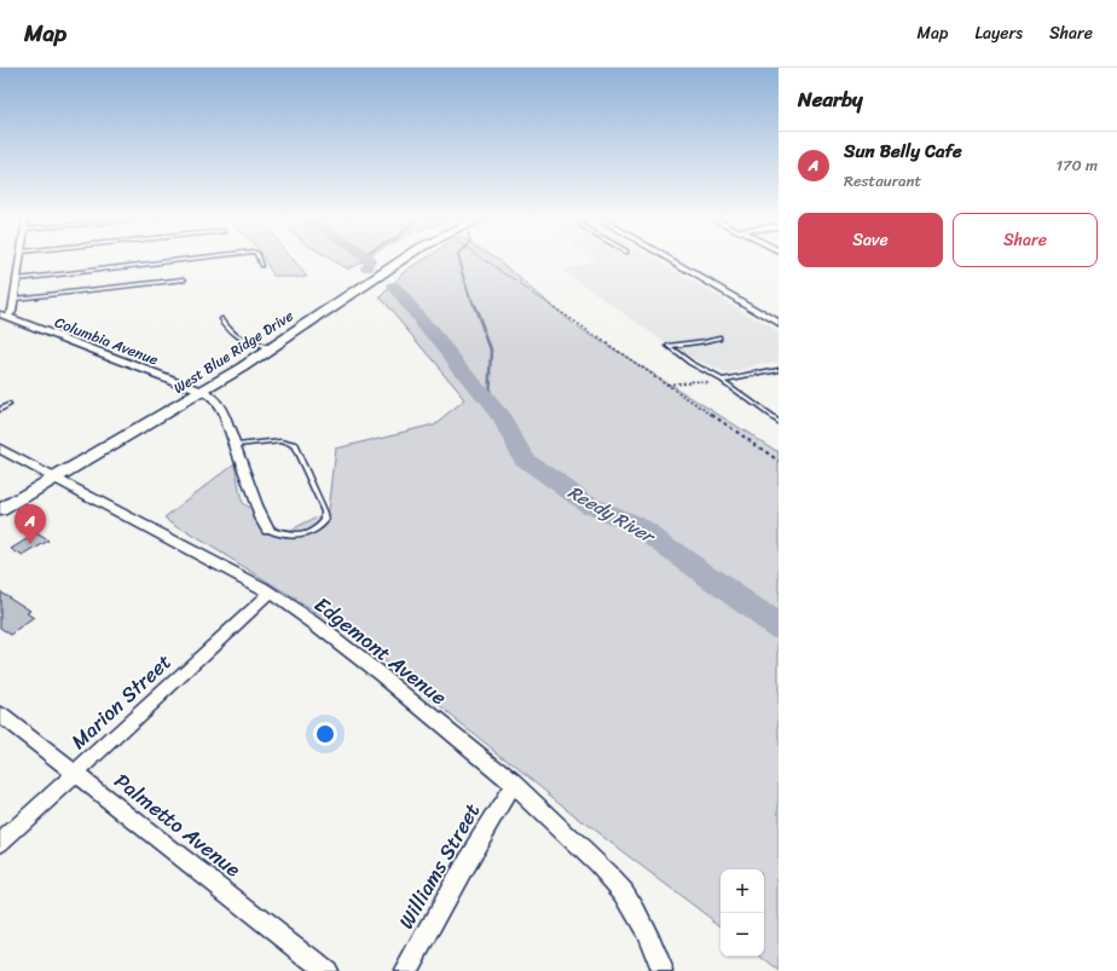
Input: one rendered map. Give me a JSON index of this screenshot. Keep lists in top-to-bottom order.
{
  "streets": {
    "main road": ["West Blue Ridge Drive"],
    "street": [
      "Columbia Avenue",
      "Edgemont Avenue",
      "Marion Street",
      "Palmetto Avenue",
      "Williams Street"
    ]
  },
  "crossings": [
    ["Columbia Avenue", "West Blue Ridge Drive"],
    ["West Blue Ridge Drive", "Edgemont Avenue"],
    ["Edgemont Avenue", "Marion Street"],
    ["Edgemont Avenue", "Williams Street"],
    ["Marion Street", "Palmetto Avenue"]
  ],
  "water": ["Reedy River"],
  "page": {
    "header": "Map",
    "nav": ["Map", "Layers", "Share"],
    "heading": "Nearby",
    "list": [
      {
        "mark": "A",
        "name": "Sun Belly Cafe",
        "note": "Restaurant",
        "value": "170 m"
      }
    ],
    "buttons": ["Save", "Share"],
    "pins": "A",
    "map_buttons": ["+", "−"]
  }
}
